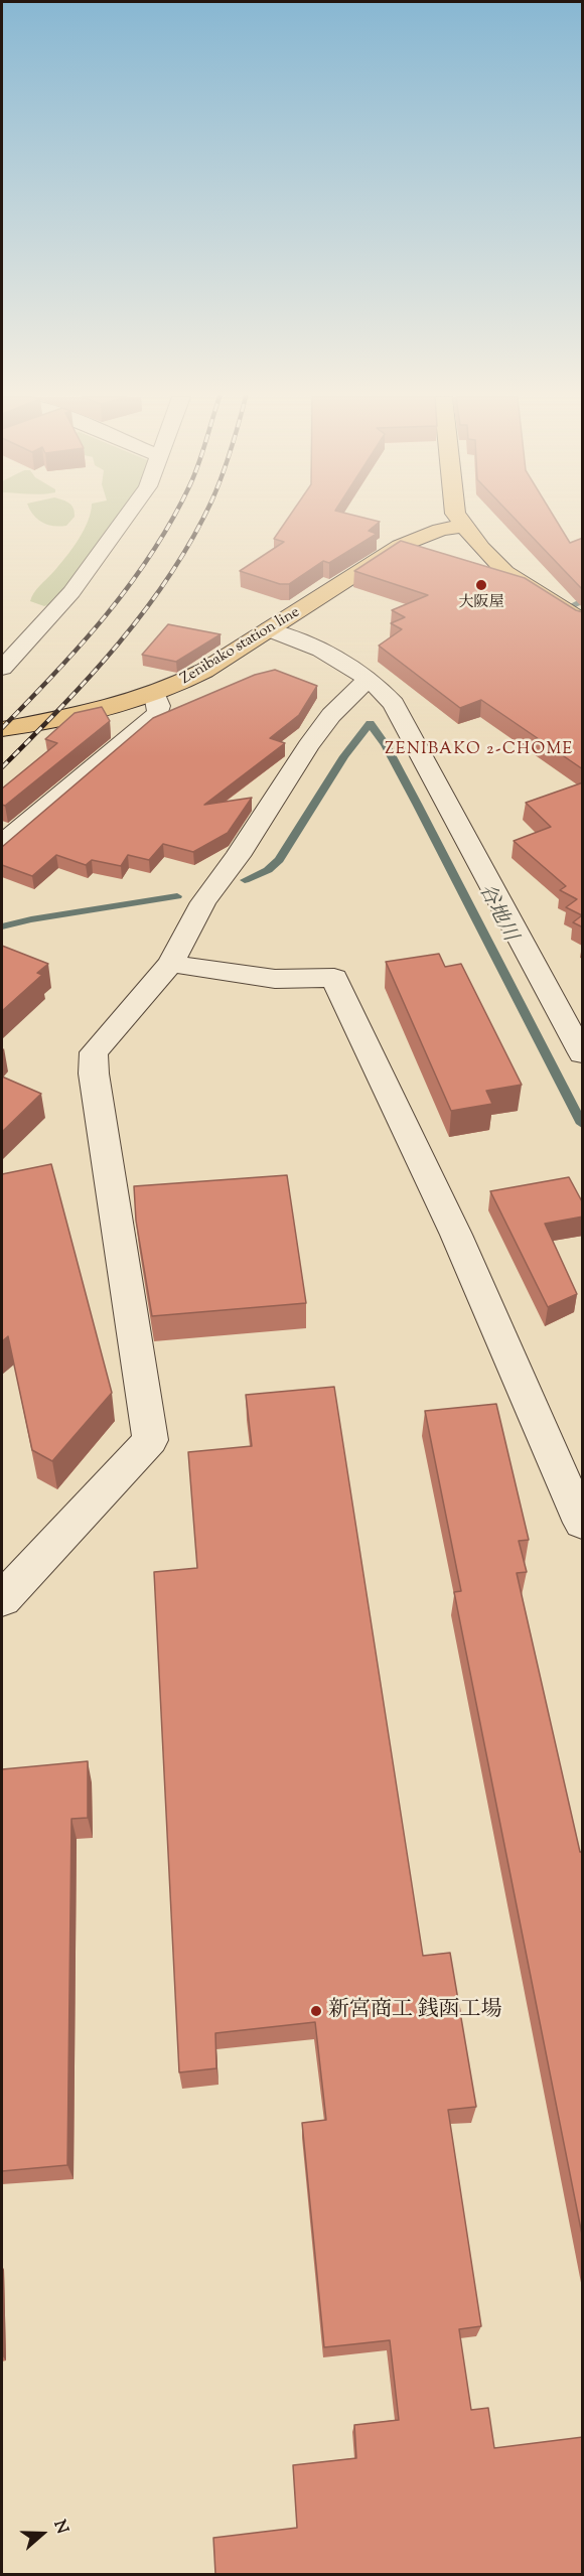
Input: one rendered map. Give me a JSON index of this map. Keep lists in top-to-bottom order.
{
  "streets": {
    "main road": ["Zenibako station line"]
  },
  "districts": ["ZENIBAKO 2-CHOME"],
  "water": ["谷地川"],
  "places": ["大阪屋", "新宮商工 銭函工場"],
  "north": "right"
}
